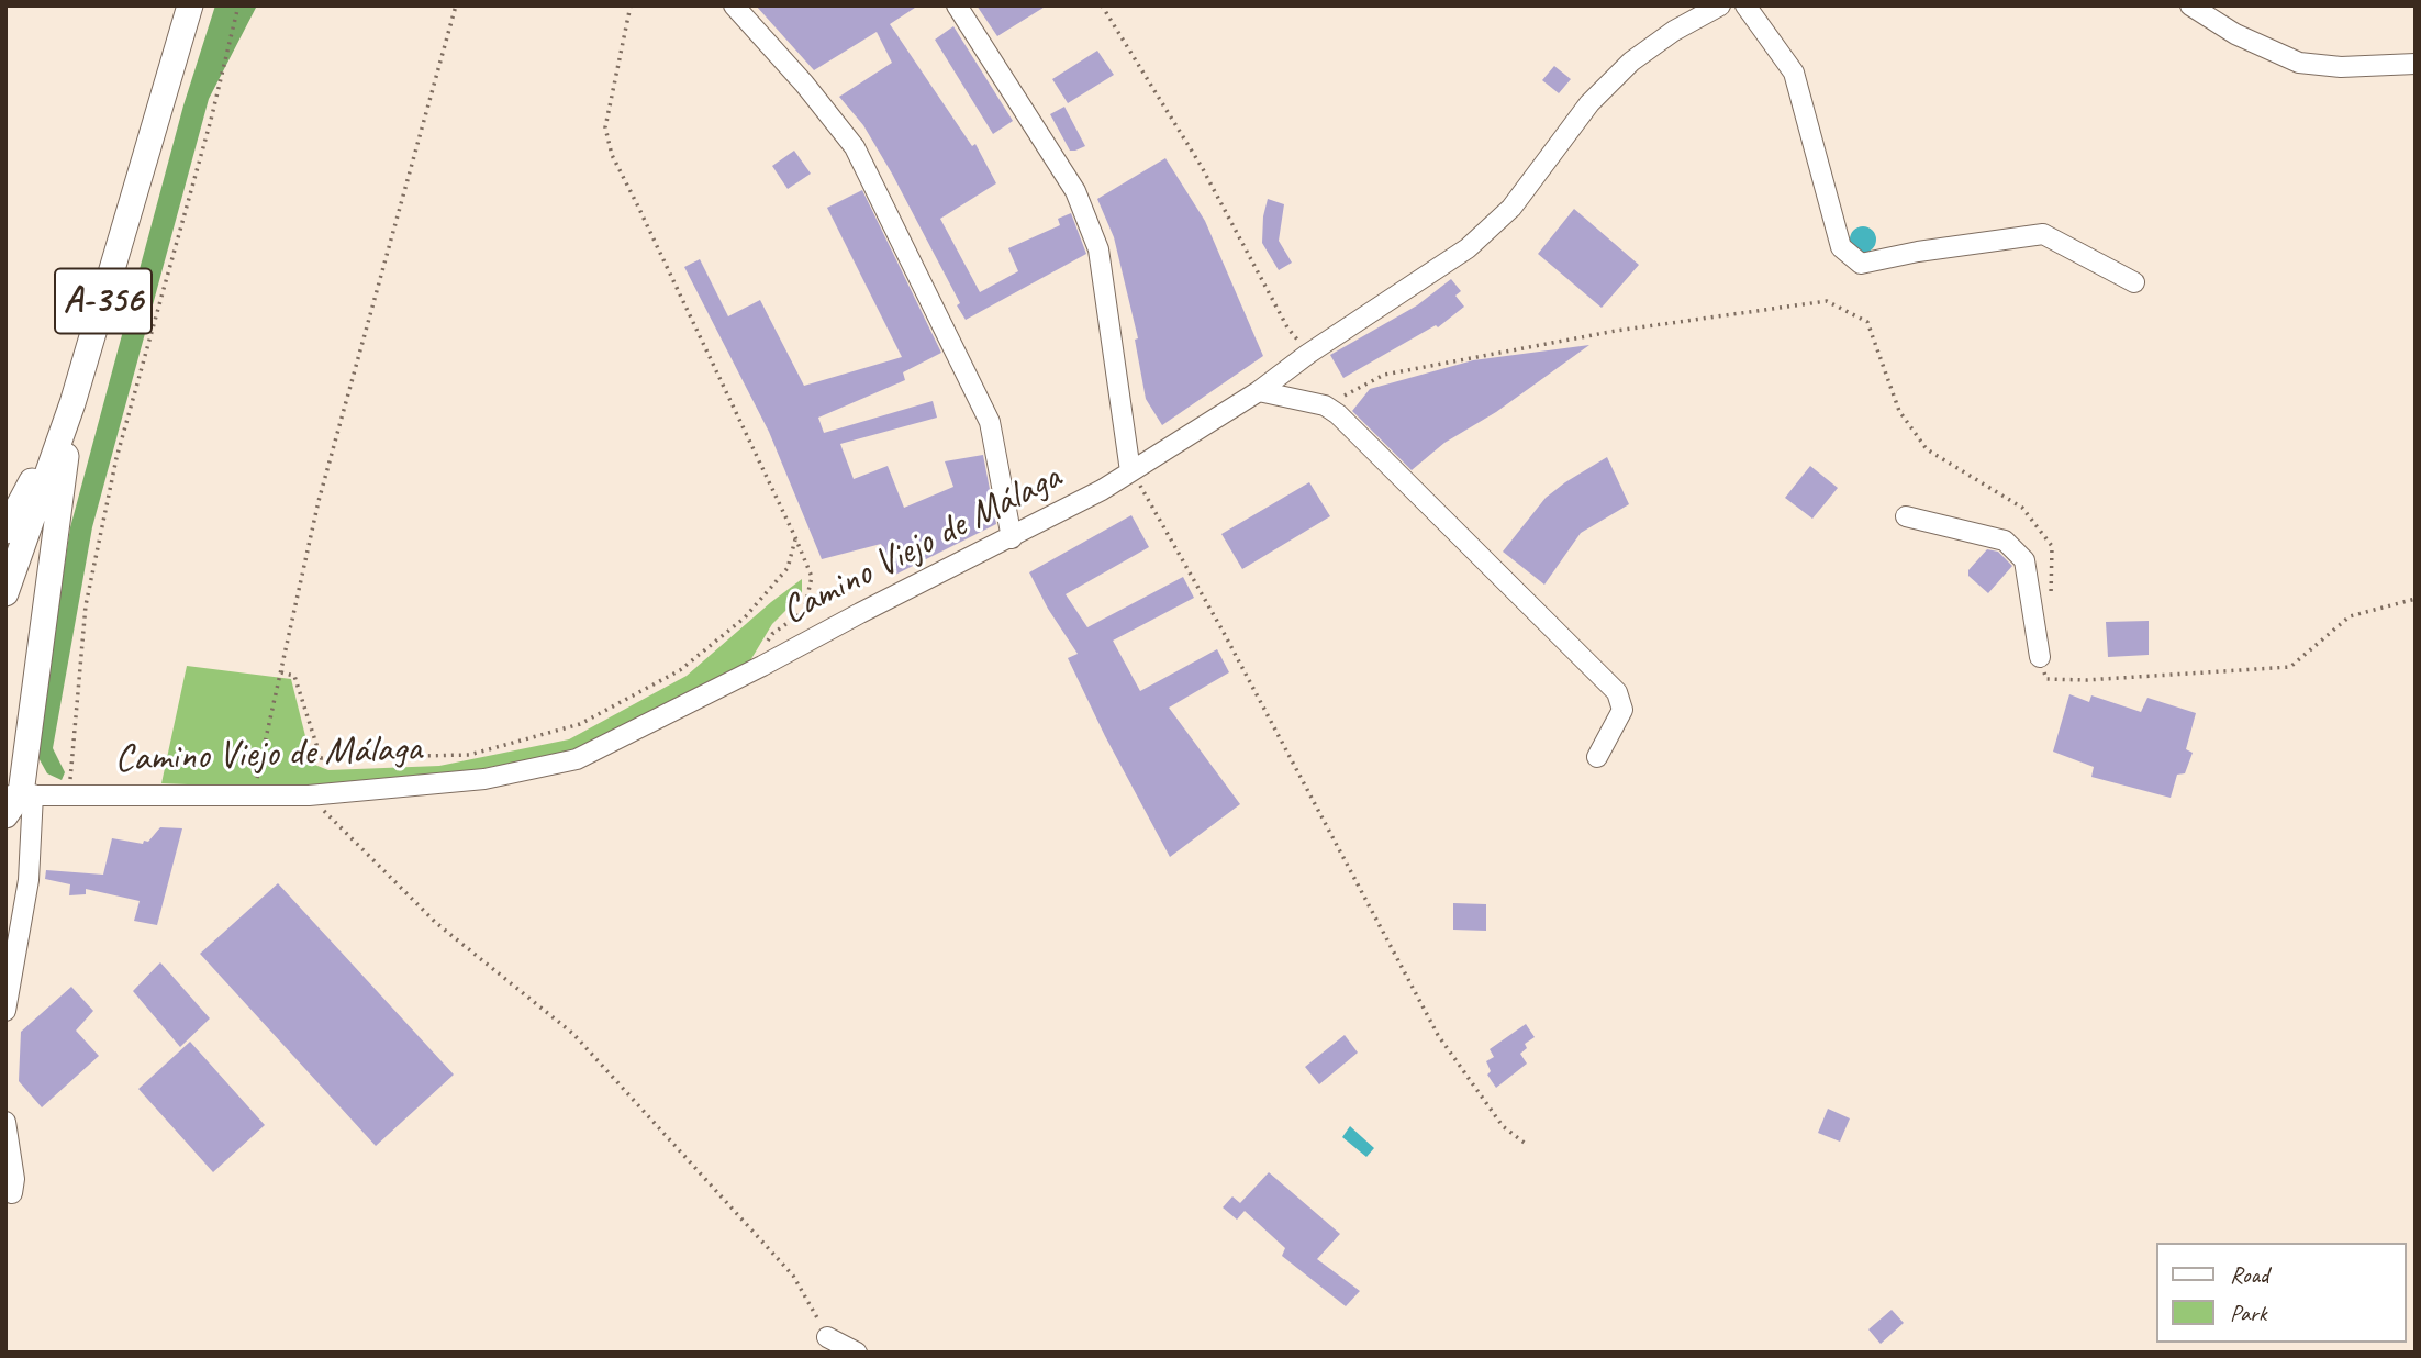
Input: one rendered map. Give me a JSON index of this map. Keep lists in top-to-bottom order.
{
  "streets": {
    "main road": ["A-356"],
    "street": ["Camino Viejo de Málaga"]
  },
  "legend": ["Road", "Park"]
}
